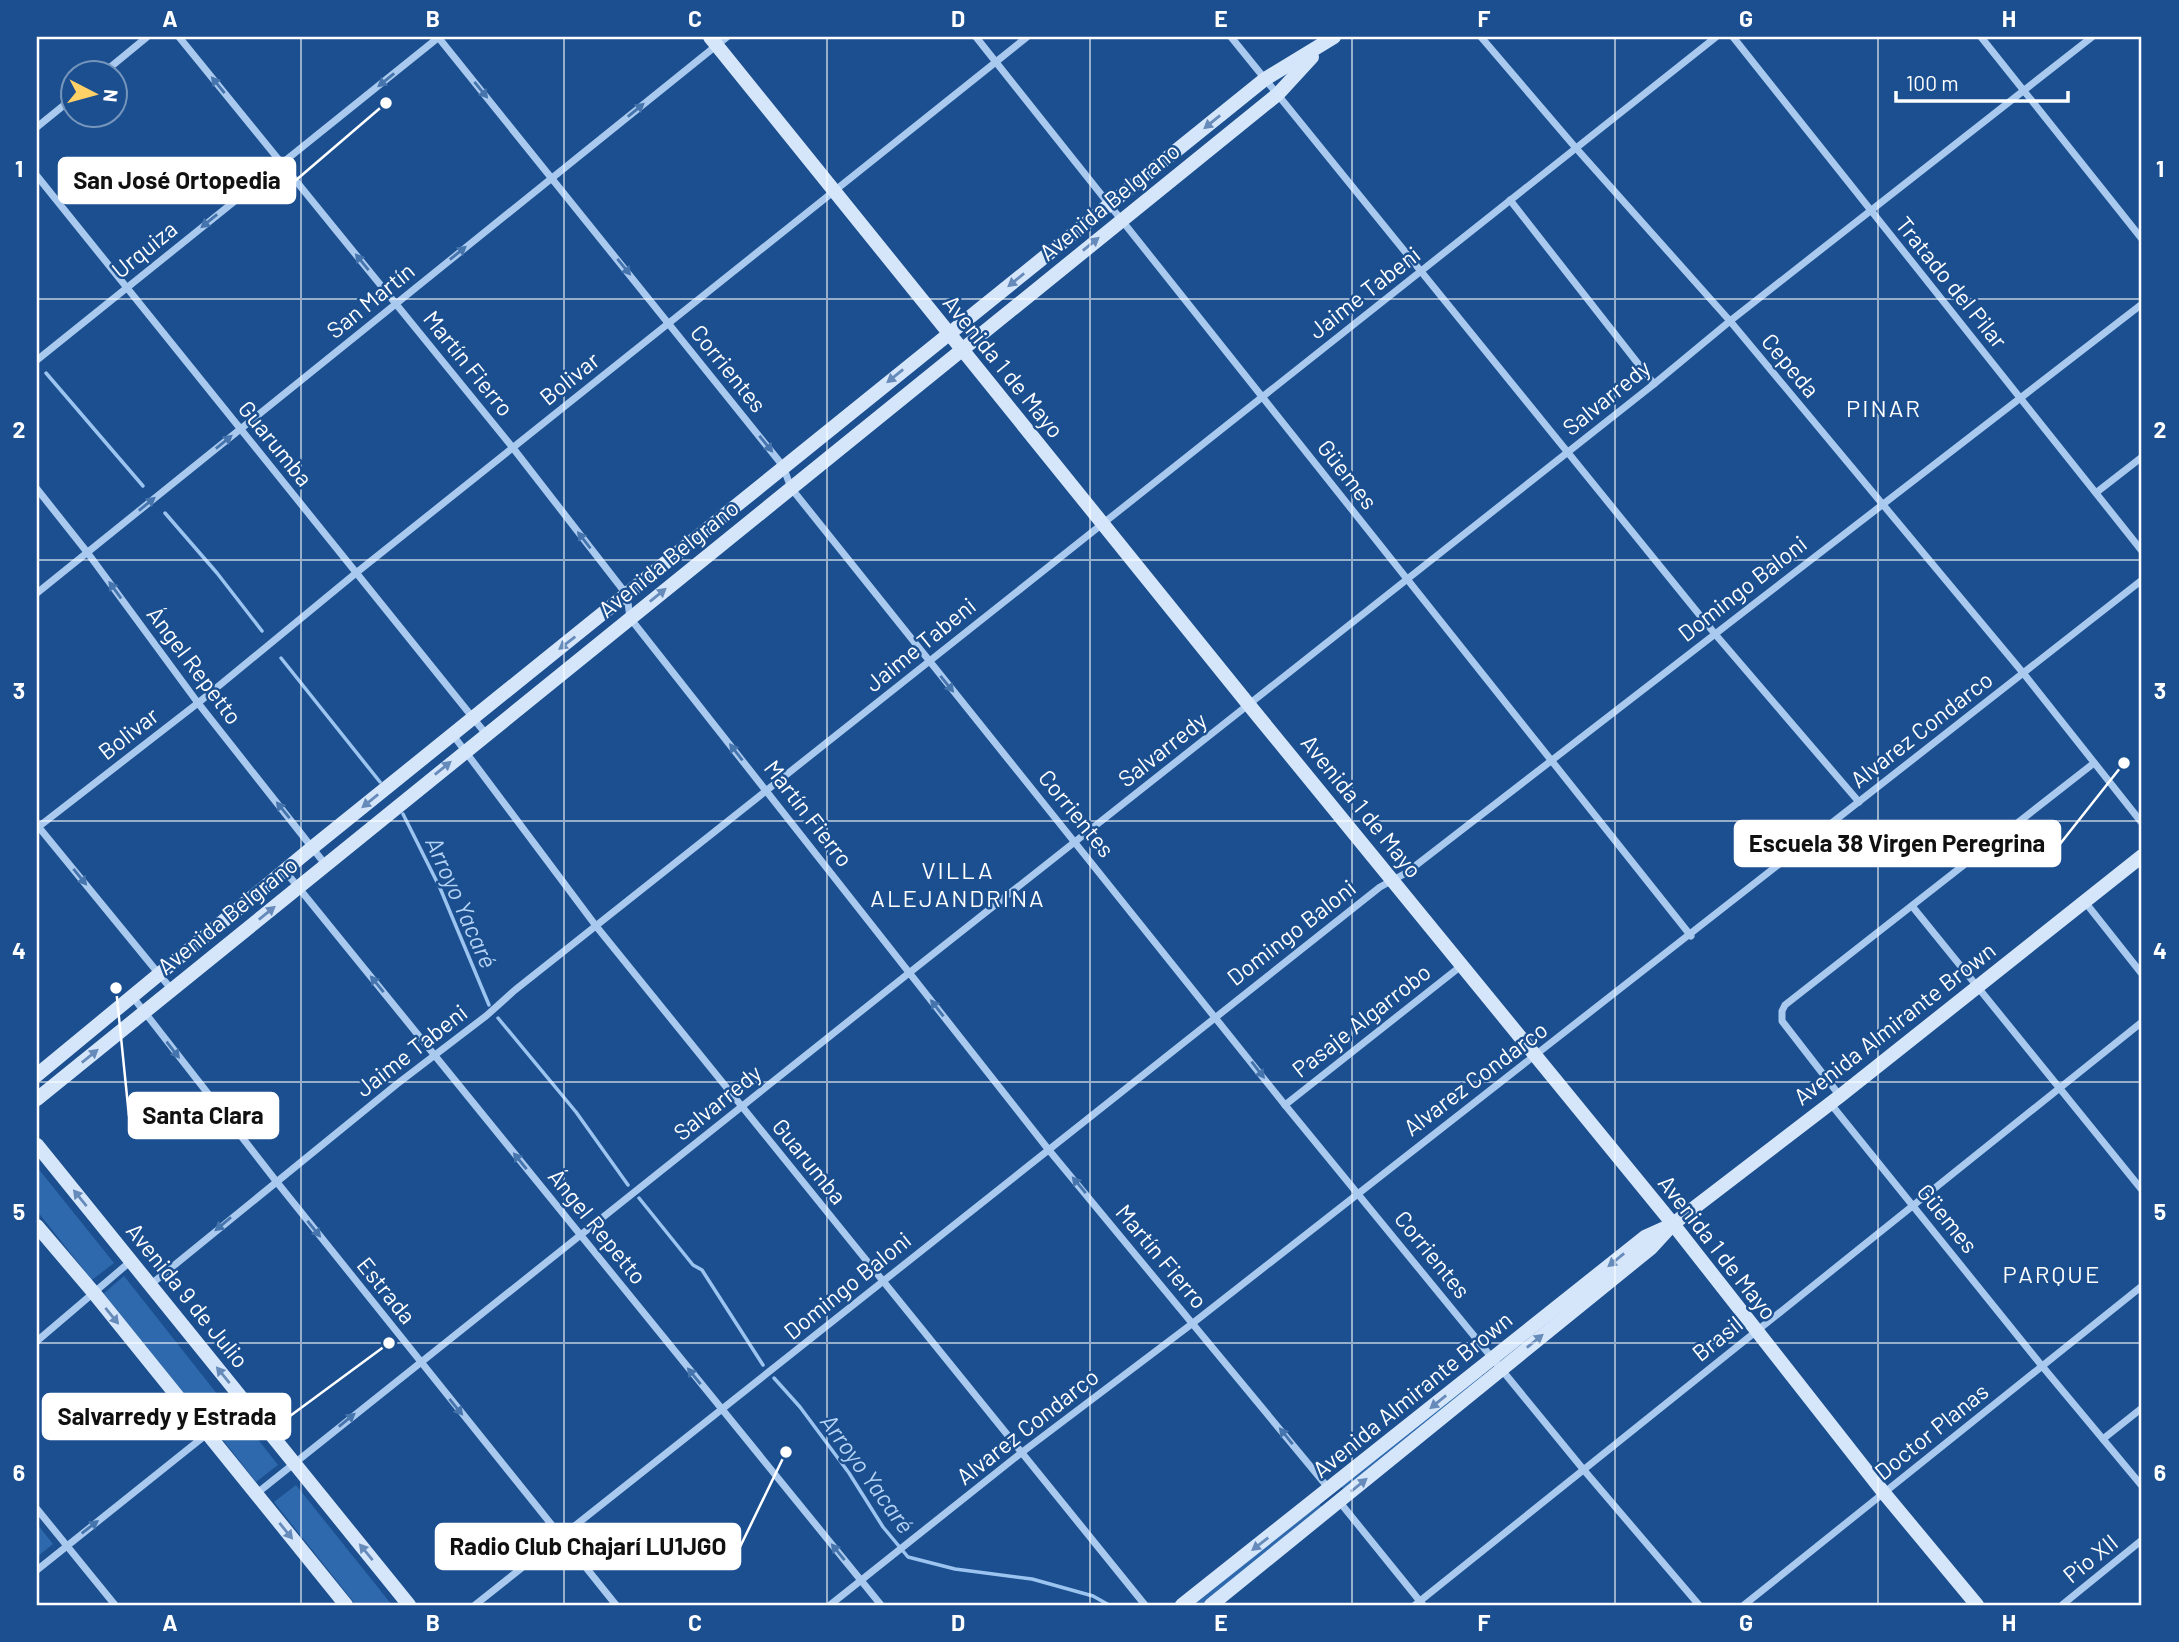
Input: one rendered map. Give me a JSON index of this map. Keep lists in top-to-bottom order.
{
  "streets": {
    "main road": [
      "Avenida Belgrano",
      "Avenida 1 de Mayo",
      "Avenida Almirante Brown",
      "Avenida 9 de Julio"
    ],
    "street": [
      "Urquiza",
      "Tratado del Pilar",
      "Jaime Tabeni",
      "San Martín",
      "Martín Fierro",
      "Cepeda",
      "Corrientes",
      "Bolivar",
      "Salvarredy",
      "Guarumba",
      "Güemes",
      "Domingo Baloni",
      "Ángel Repetto",
      "Alvarez Condarco",
      "Pasaje Algarrobo",
      "Estrada",
      "Brasil",
      "Doctor Planas",
      "Pio XII"
    ]
  },
  "crossings": [
    ["Avenida Belgrano", "Martín Fierro"],
    ["Avenida Belgrano", "Avenida 1 de Mayo"],
    ["Avenida Belgrano", "Corrientes"],
    ["Avenida Belgrano", "Guarumba"],
    ["Avenida Belgrano", "Güemes"],
    ["Avenida Belgrano", "Ángel Repetto"],
    ["Avenida Belgrano", "Estrada"],
    ["Urquiza", "Martín Fierro"],
    ["Urquiza", "Corrientes"],
    ["Urquiza", "Guarumba"],
    ["Tratado del Pilar", "Salvarredy"],
    ["Tratado del Pilar", "Domingo Baloni"],
    ["Jaime Tabeni", "Martín Fierro"],
    ["Jaime Tabeni", "Cepeda"],
    ["Jaime Tabeni", "Avenida 1 de Mayo"],
    ["Jaime Tabeni", "Corrientes"],
    ["Jaime Tabeni", "Guarumba"],
    ["Jaime Tabeni", "Güemes"],
    ["Jaime Tabeni", "Ángel Repetto"],
    ["Jaime Tabeni", "Estrada"],
    ["Jaime Tabeni", "Avenida 9 de Julio"],
    ["San Martín", "Martín Fierro"],
    ["San Martín", "Avenida 1 de Mayo"],
    ["San Martín", "Corrientes"],
    ["San Martín", "Guarumba"],
    ["San Martín", "Ángel Repetto"],
    ["Martín Fierro", "Bolivar"],
    ["Martín Fierro", "Salvarredy"],
    ["Martín Fierro", "Domingo Baloni"],
    ["Martín Fierro", "Alvarez Condarco"],
    ["Martín Fierro", "Avenida Almirante Brown"],
    ["Martín Fierro", "Brasil"],
    ["Cepeda", "Salvarredy"],
    ["Cepeda", "Domingo Baloni"],
    ["Cepeda", "Alvarez Condarco"],
    ["Avenida 1 de Mayo", "Bolivar"],
    ["Avenida 1 de Mayo", "Salvarredy"],
    ["Avenida 1 de Mayo", "Domingo Baloni"],
    ["Avenida 1 de Mayo", "Alvarez Condarco"],
    ["Avenida 1 de Mayo", "Pasaje Algarrobo"],
    ["Avenida 1 de Mayo", "Avenida Almirante Brown"],
    ["Avenida 1 de Mayo", "Brasil"],
    ["Avenida 1 de Mayo", "Doctor Planas"],
    ["Corrientes", "Bolivar"],
    ["Corrientes", "Salvarredy"],
    ["Corrientes", "Domingo Baloni"],
    ["Corrientes", "Alvarez Condarco"],
    ["Corrientes", "Pasaje Algarrobo"],
    ["Corrientes", "Avenida Almirante Brown"],
    ["Corrientes", "Brasil"],
    ["Bolivar", "Guarumba"],
    ["Bolivar", "Güemes"],
    ["Bolivar", "Ángel Repetto"],
    ["Salvarredy", "Guarumba"],
    ["Salvarredy", "Güemes"],
    ["Salvarredy", "Ángel Repetto"],
    ["Salvarredy", "Estrada"],
    ["Salvarredy", "Avenida 9 de Julio"],
    ["Guarumba", "Domingo Baloni"],
    ["Guarumba", "Alvarez Condarco"],
    ["Güemes", "Domingo Baloni"],
    ["Güemes", "Alvarez Condarco"],
    ["Güemes", "Avenida Almirante Brown"],
    ["Güemes", "Brasil"],
    ["Güemes", "Doctor Planas"],
    ["Domingo Baloni", "Ángel Repetto"],
    ["Domingo Baloni", "Estrada"],
    ["Ángel Repetto", "Alvarez Condarco"]
  ],
  "one_way": [
    "Urquiza",
    "San Martín",
    "Martín Fierro",
    "Corrientes",
    "Ángel Repetto",
    "Estrada"
  ],
  "districts": ["PINAR", "VILLA ALEJANDRINA", "PARQUE"],
  "water": ["Arroyo Yacaré"],
  "places": [
    "San José Ortopedia",
    "Escuela 38 Virgen Peregrina",
    "Santa Clara",
    "Salvarredy y Estrada",
    "Radio Club Chajarí LU1JGO"
  ],
  "scale_bar": "100 m",
  "north": "right",
  "grid": {
    "columns": [
      "A",
      "B",
      "C",
      "D",
      "E",
      "F",
      "G",
      "H"
    ],
    "rows": [
      "1",
      "2",
      "3",
      "4",
      "5",
      "6"
    ]
  }
}
